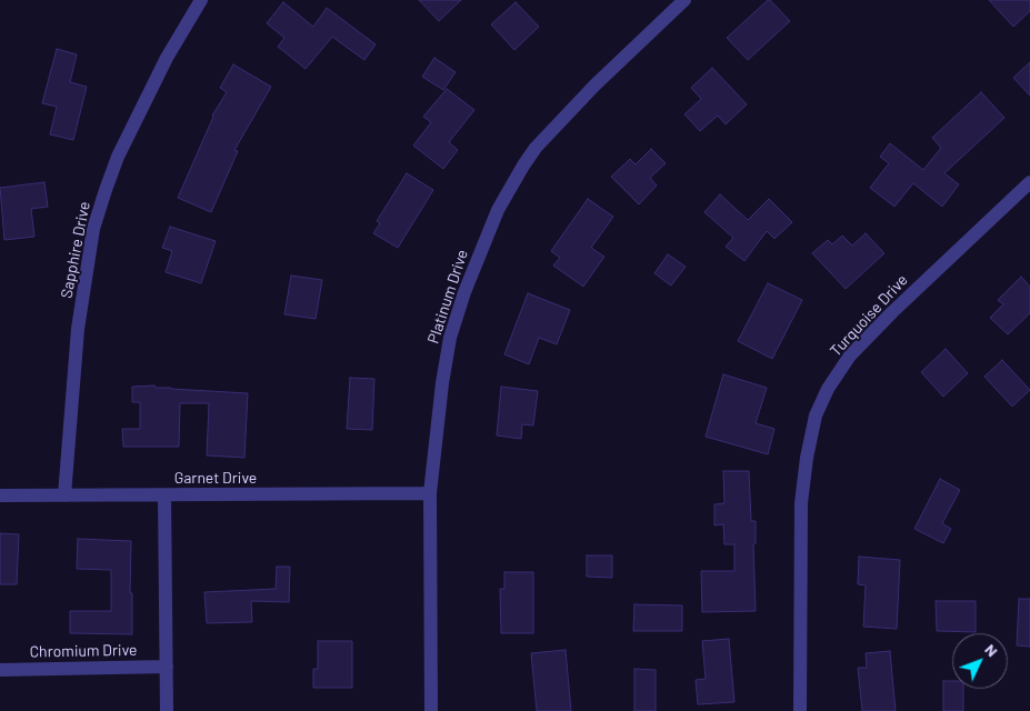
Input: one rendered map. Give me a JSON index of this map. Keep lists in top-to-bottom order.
{
  "streets": {
    "street": [
      "Sapphire Drive",
      "Platinum Drive",
      "Turquoise Drive",
      "Garnet Drive",
      "Chromium Drive"
    ]
  },
  "crossings": [
    ["Sapphire Drive", "Garnet Drive"],
    ["Platinum Drive", "Garnet Drive"]
  ],
  "north": "top right"
}
